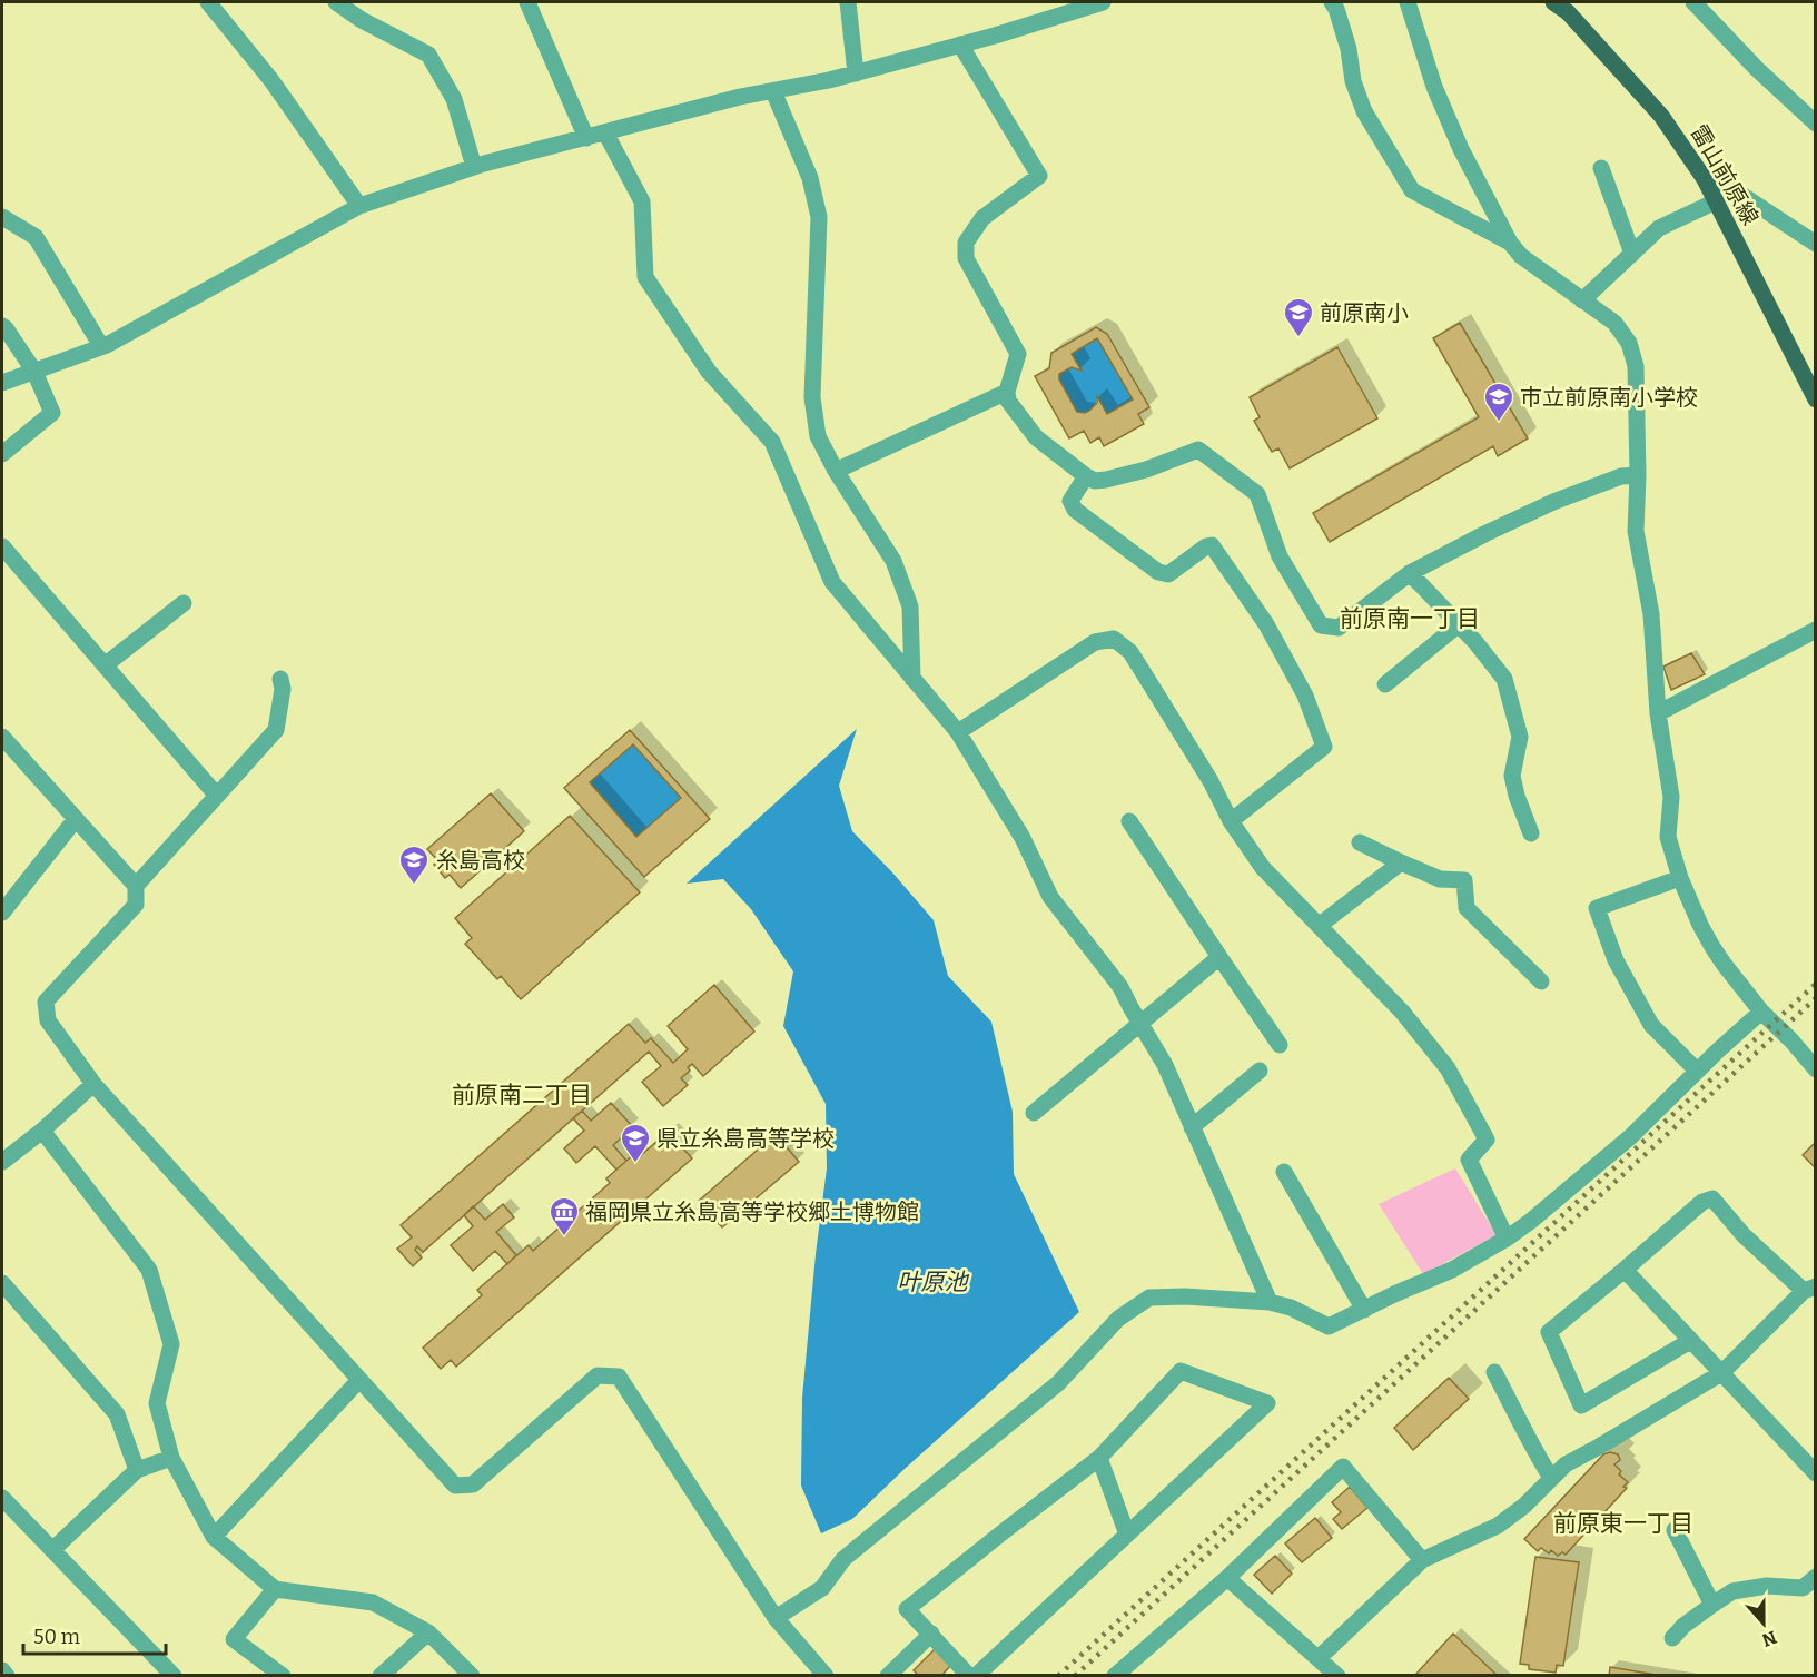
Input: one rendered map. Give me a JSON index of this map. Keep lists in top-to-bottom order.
{
  "streets": {
    "main road": ["雷山前原線"]
  },
  "districts": ["前原南一丁目", "前原南二丁目", "前原東一丁目"],
  "water": ["叶原池"],
  "places": {
    "school or university": [
      "前原南小",
      "市立前原南小学校",
      "糸島高校",
      "県立糸島高等学校"
    ],
    "museum": ["福岡県立糸島高等学校郷土博物館"]
  },
  "scale_bar": "50 m",
  "north": "bottom"
}
